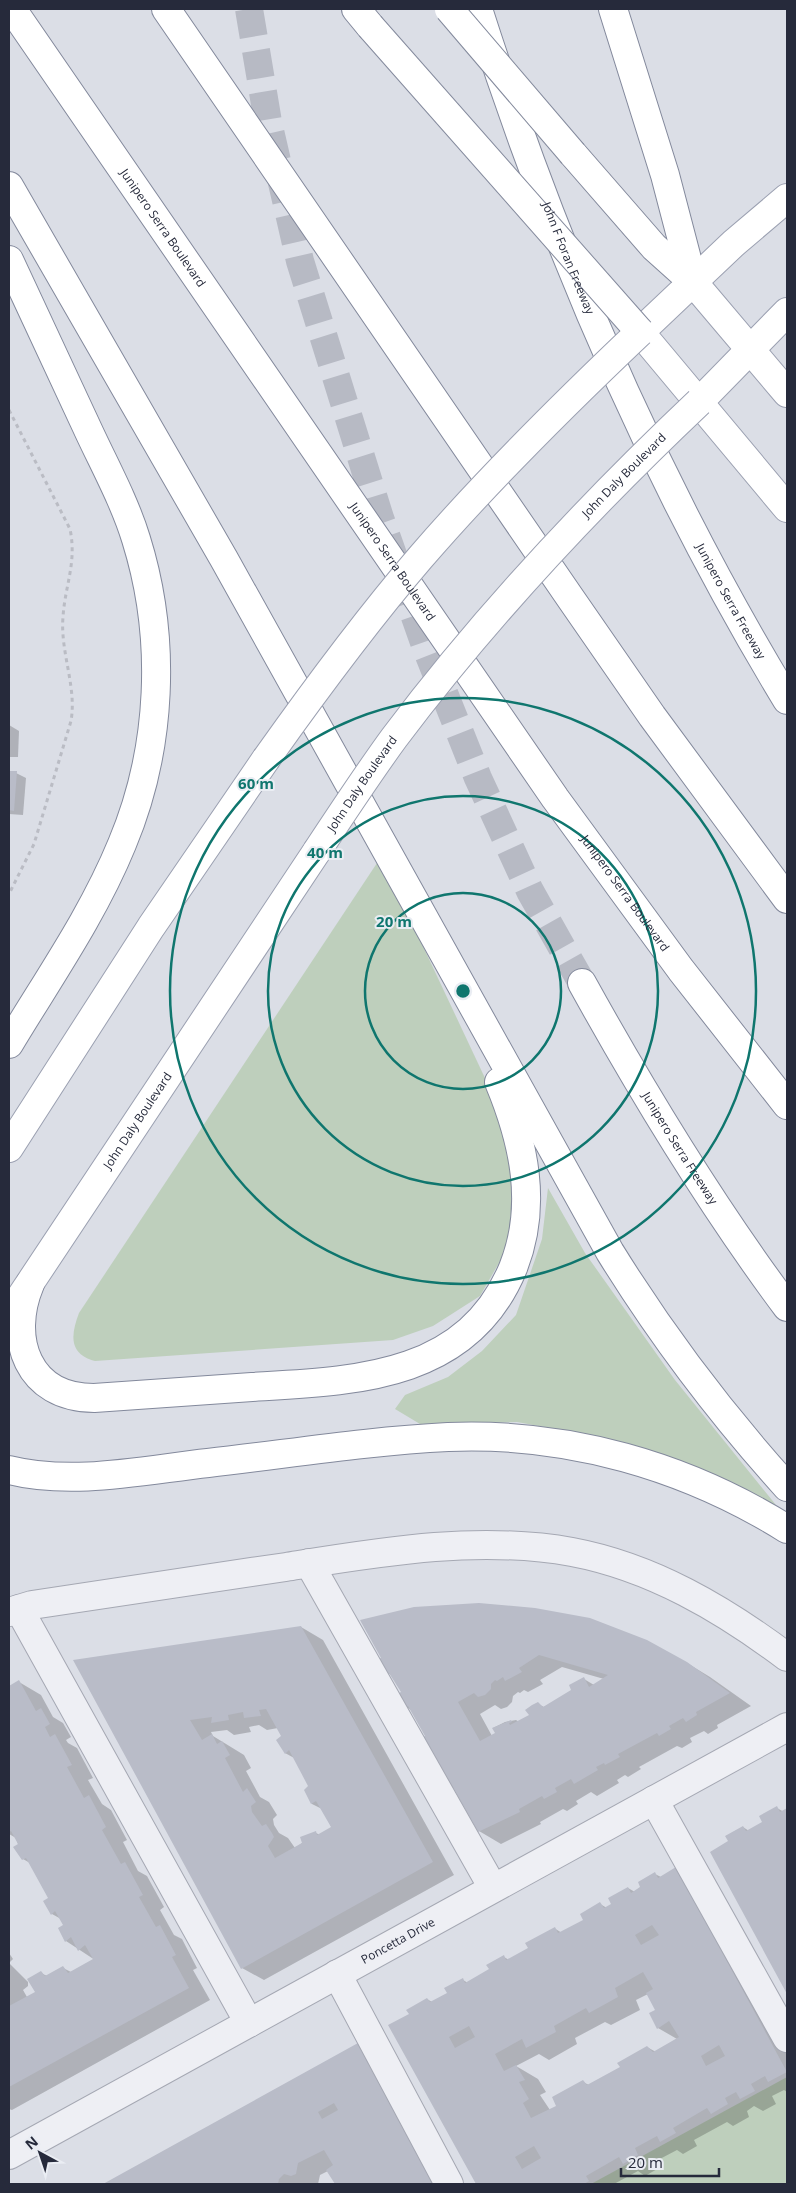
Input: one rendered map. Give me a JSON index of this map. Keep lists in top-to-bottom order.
{
  "streets": {
    "main road": [
      "Junipero Serra Boulevard",
      "John F Foran Freeway",
      "John Daly Boulevard",
      "Junipero Serra Freeway"
    ],
    "street": ["Poncetta Drive"]
  },
  "crossings": [
    ["John F Foran Freeway", "Junipero Serra Freeway"]
  ],
  "scale_bar": "20 m",
  "north": "top left",
  "rings": ["60 m", "40 m", "20 m"]
}
